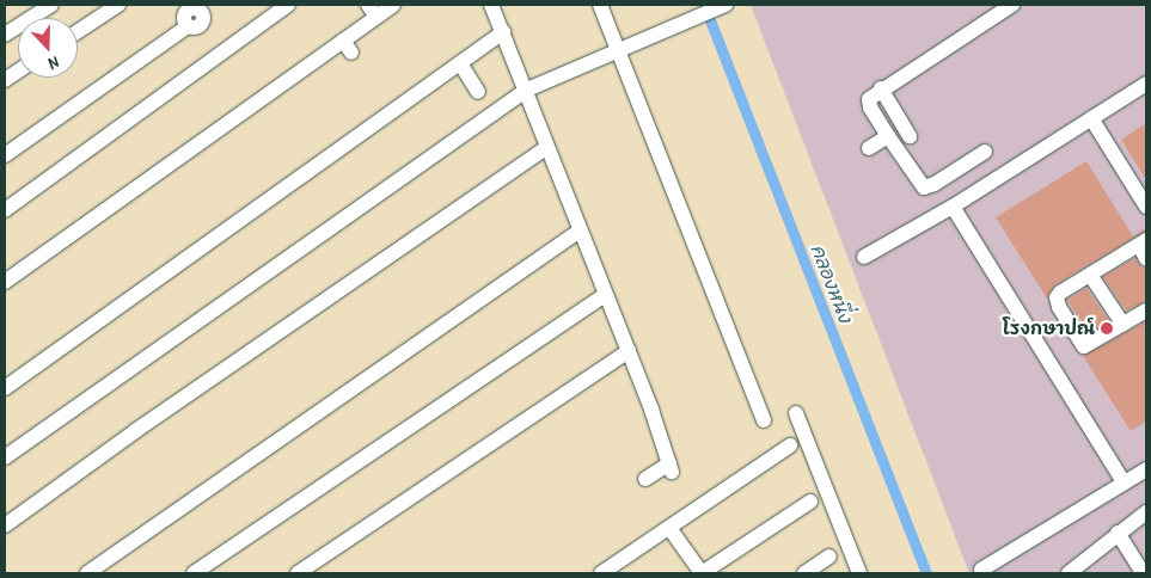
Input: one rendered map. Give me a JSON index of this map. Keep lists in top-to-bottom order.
{
  "water": ["คลองหนึ่ง"],
  "places": ["โรงกษาปณ์"],
  "north": "bottom"
}
